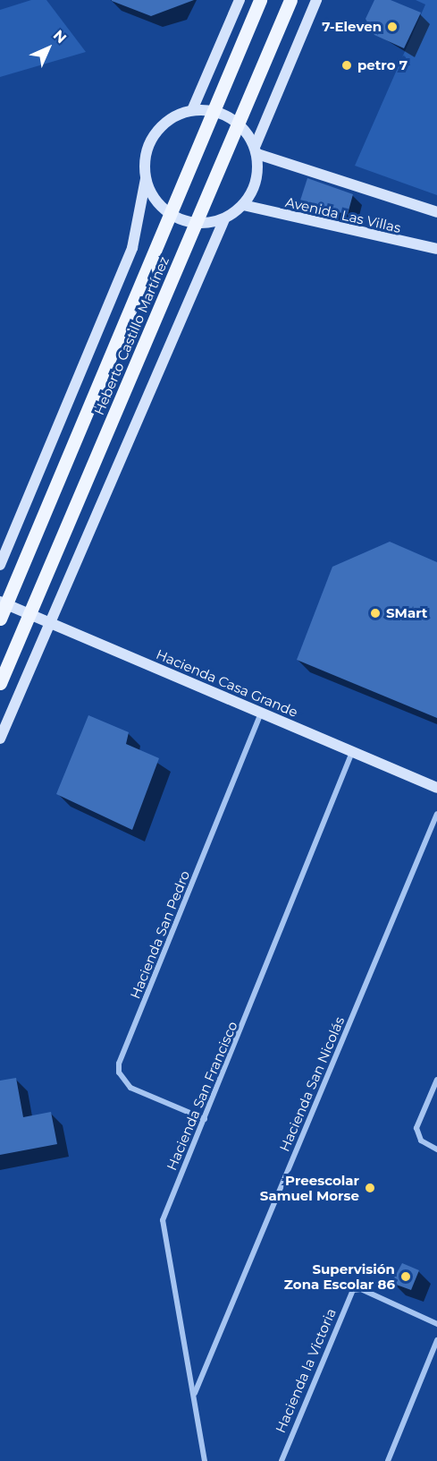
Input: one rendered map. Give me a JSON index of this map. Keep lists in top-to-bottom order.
{
  "streets": {
    "main road": ["Heberto Castillo Martínez"],
    "street": [
      "Avenida Las Villas",
      "Hacienda Casa Grande",
      "Hacienda San Pedro",
      "Hacienda San Nicolás",
      "Hacienda San Francisco",
      "Hacienda la Victoria"
    ]
  },
  "crossings": [
    ["Heberto Castillo Martínez", "Hacienda Casa Grande"],
    ["Hacienda Casa Grande", "Hacienda San Pedro"],
    ["Hacienda Casa Grande", "Hacienda San Francisco"],
    ["Hacienda San Pedro", "Hacienda San Francisco"],
    ["Hacienda San Nicolás", "Hacienda San Francisco"]
  ],
  "places": [
    "7-Eleven",
    "petro 7",
    "SMart",
    "Preescolar Samuel Morse",
    "Supervisión Zona Escolar 86"
  ],
  "north": "top right"
}
